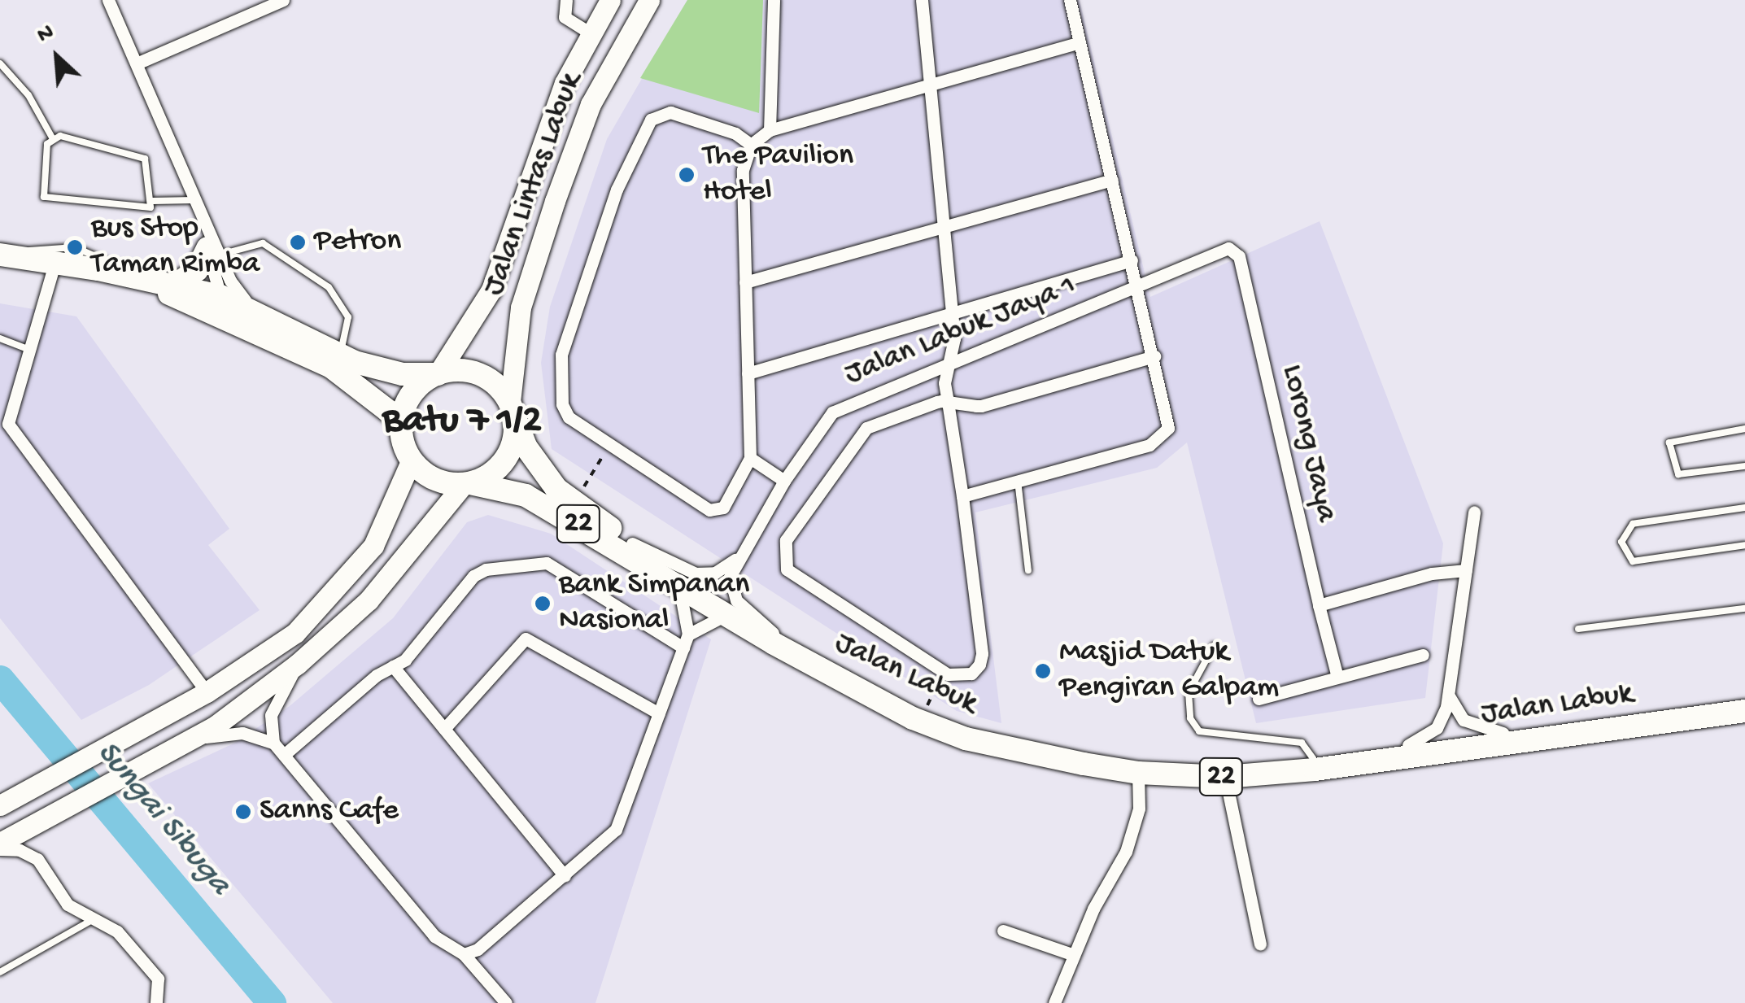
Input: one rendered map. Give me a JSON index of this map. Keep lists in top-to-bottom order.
{
  "streets": {
    "highway": ["22", "Jalan Labuk"],
    "main road": ["Jalan Lintas Labuk"],
    "street": ["Jalan Labuk Jaya 1", "Lorong Jaya"]
  },
  "crossings": [
    ["Jalan Lintas Labuk", "22"],
    ["Jalan Lintas Labuk", "Jalan Labuk"],
    ["Jalan Labuk Jaya 1", "Lorong Jaya"],
    ["22", "Jalan Labuk"]
  ],
  "districts": ["Batu 7 1/2"],
  "water": ["Sungai Sibuga"],
  "places": [
    "The Pavilion Hotel",
    "Petron",
    "Bus Stop Taman Rimba",
    "Bank Simpanan Nasional",
    "Masjid Datuk Pengiran Galpam",
    "Sanns Cafe"
  ],
  "north": "top left"
}
